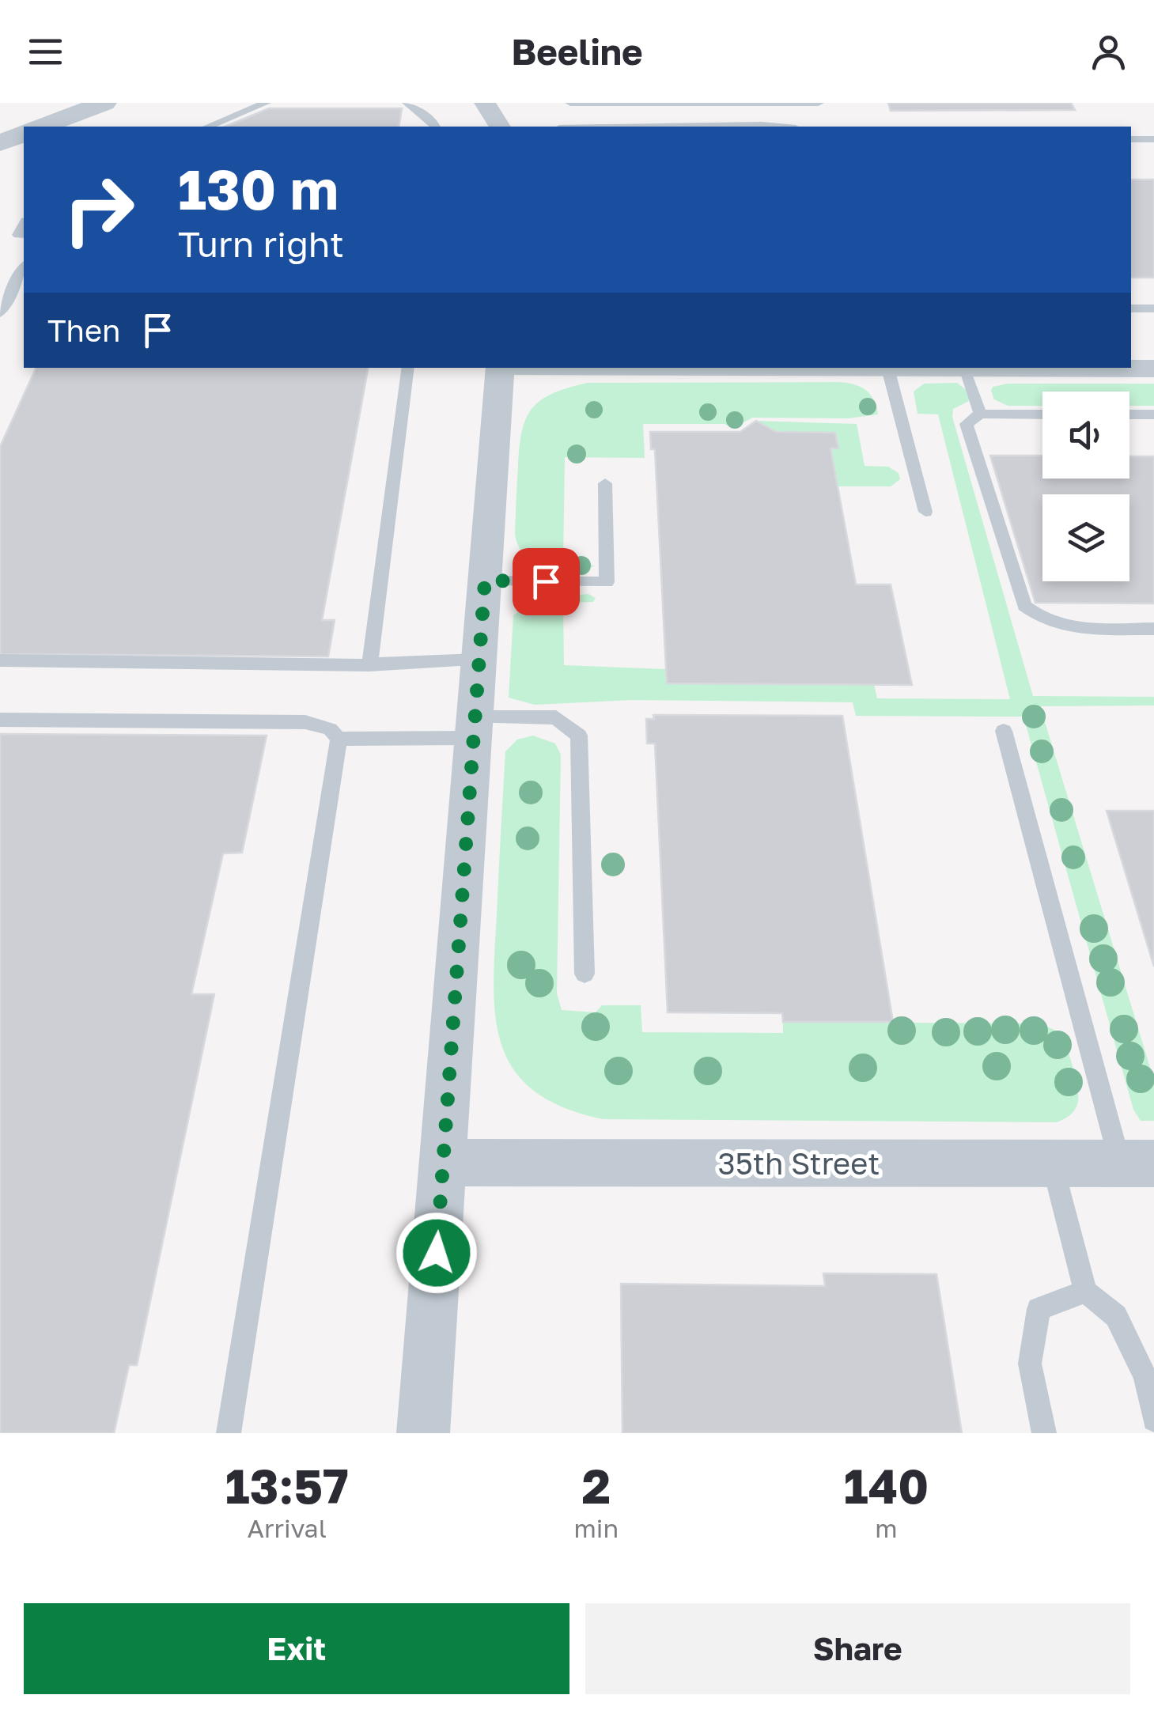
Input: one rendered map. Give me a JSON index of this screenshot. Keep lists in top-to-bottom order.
{
  "streets": {
    "street": ["35th Street"]
  },
  "page": {
    "header": "Beeline",
    "turn": ["130 m", "Turn right"],
    "then": "Then",
    "eta": [
      "13:57",
      "Arrival",
      "2",
      "min",
      "140",
      "m"
    ],
    "buttons": ["Exit", "Share"]
  }
}
